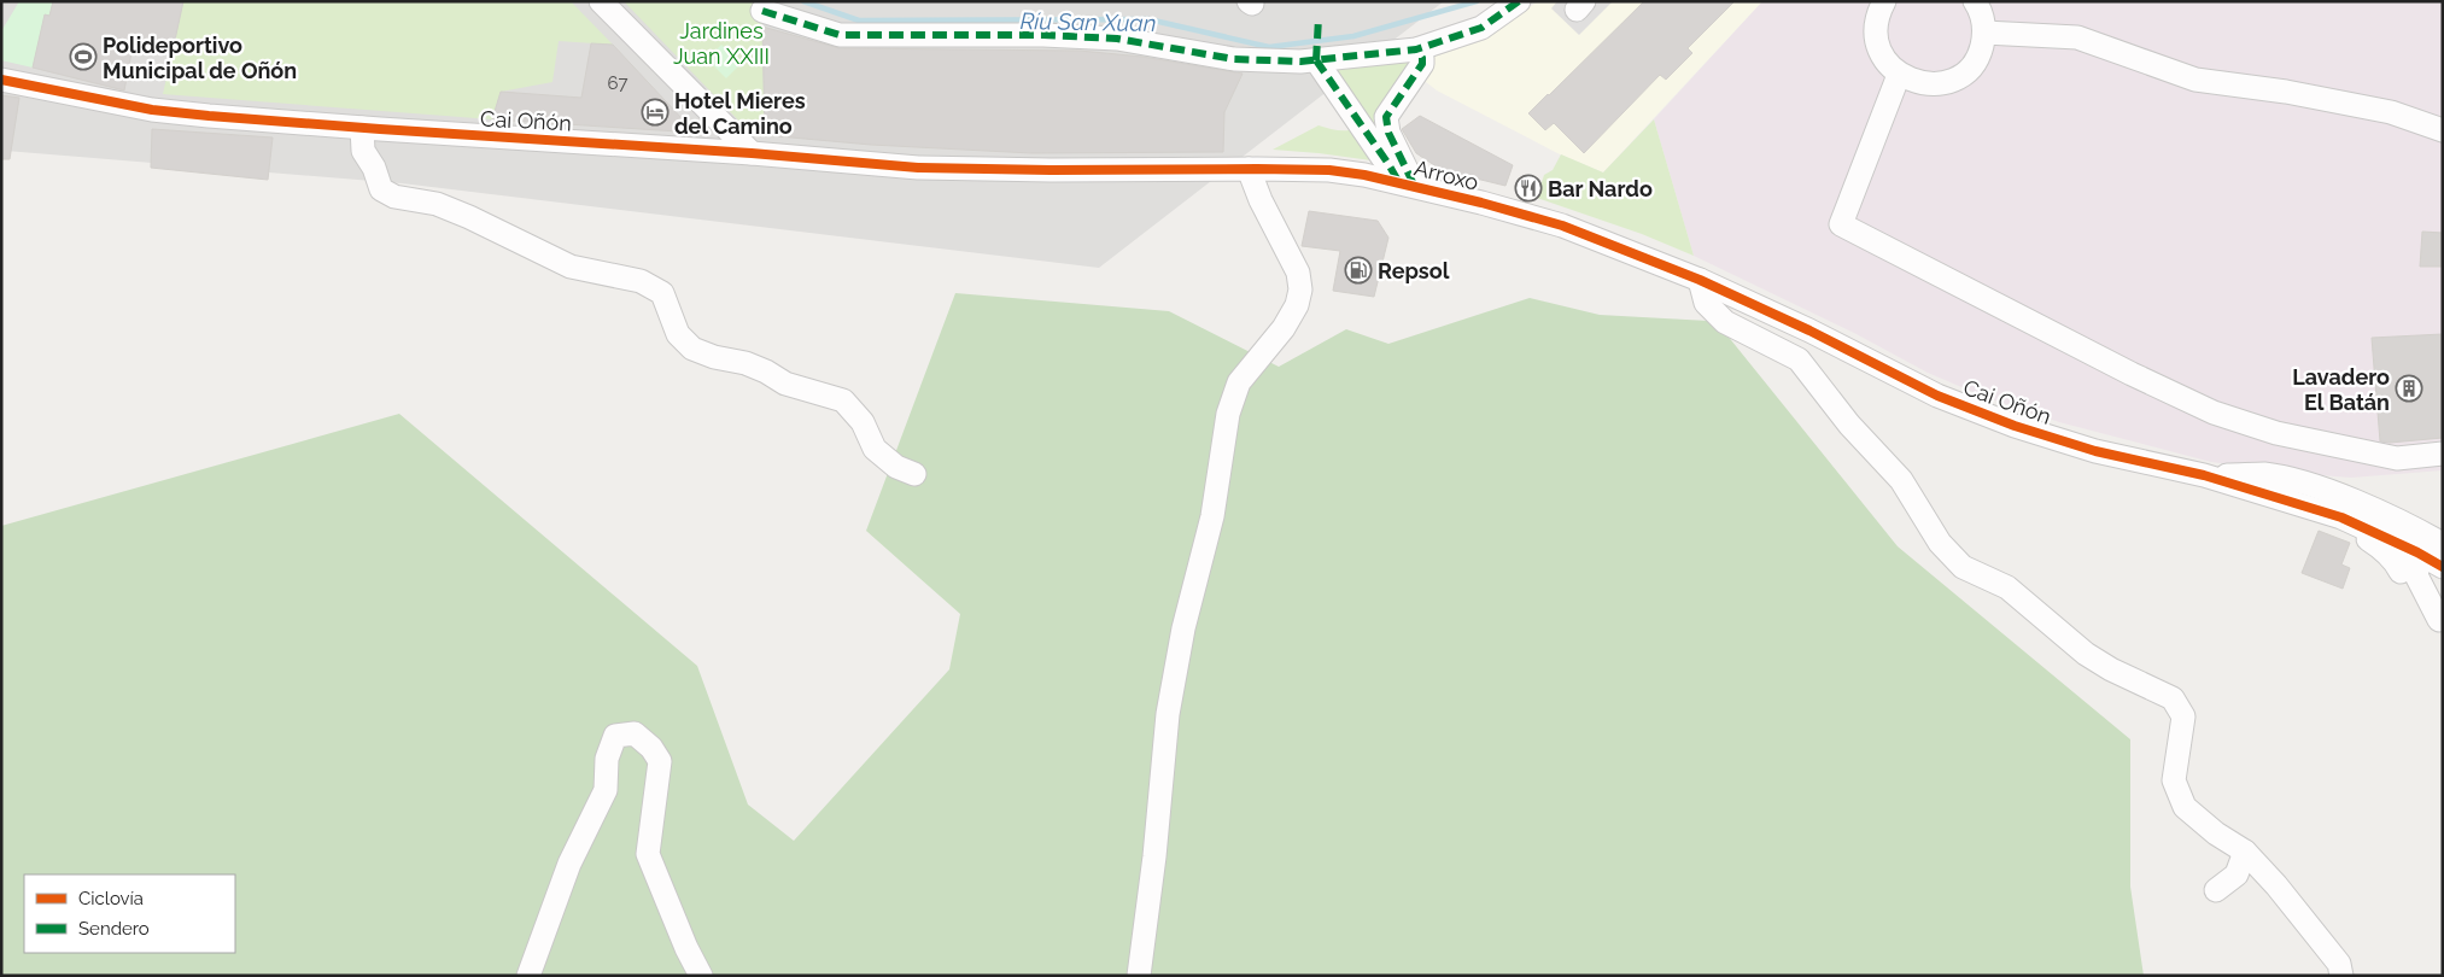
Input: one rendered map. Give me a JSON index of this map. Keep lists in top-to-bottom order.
{
  "streets": {
    "street": ["Cai Oñón", "Arroxo"]
  },
  "crossings": [
    ["Cai Oñón", "Arroxo"]
  ],
  "water": ["Ríu San Xuan"],
  "parks": ["Jardines Juan XXIII"],
  "places": {
    "sports": ["Polideportivo Municipal de Oñón"],
    "hotel": ["Hotel Mieres del Camino"],
    "restaurant": ["Bar Nardo"],
    "fuel station": ["Repsol"],
    "building": ["Lavadero El Batán"]
  },
  "house_numbers": ["67"],
  "legend": ["Ciclovía", "Sendero"]
}
